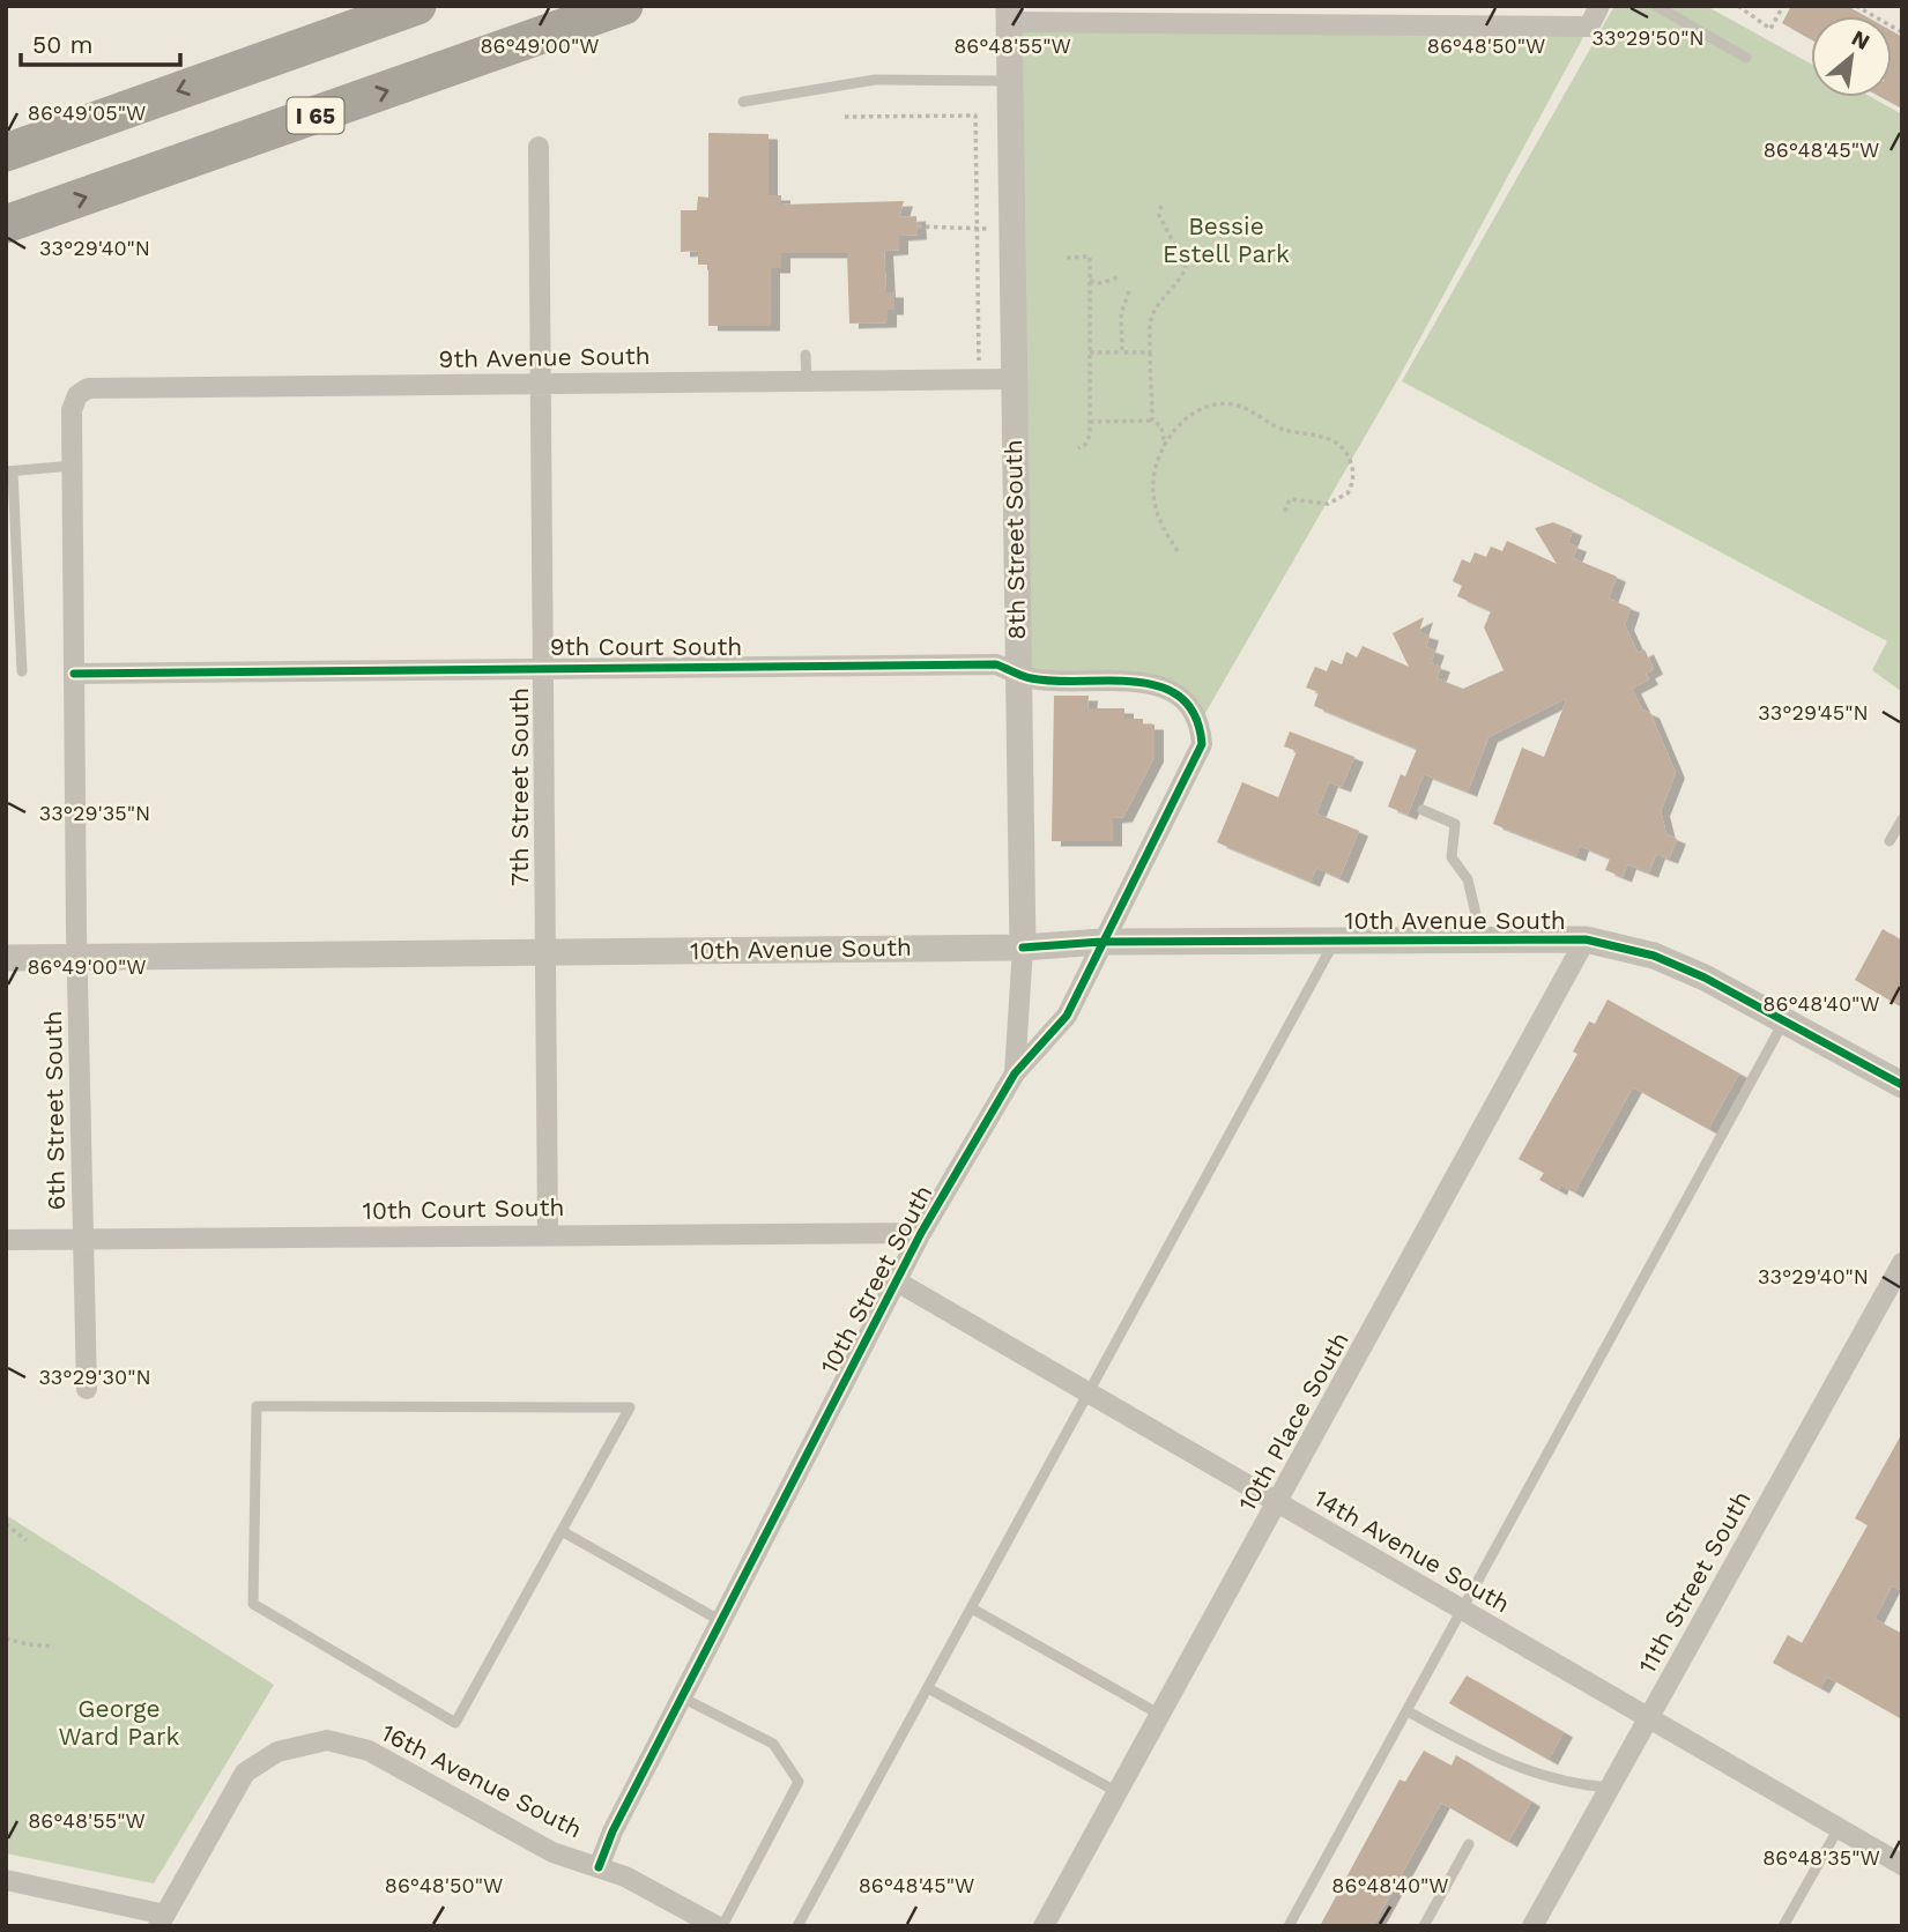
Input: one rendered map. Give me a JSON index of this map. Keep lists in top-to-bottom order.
{
  "streets": {
    "highway": ["I 65"],
    "street": [
      "9th Avenue South",
      "8th Street South",
      "9th Court South",
      "7th Street South",
      "10th Avenue South",
      "6th Street South",
      "10th Court South",
      "10th Street South",
      "10th Place South",
      "14th Avenue South",
      "11th Street South",
      "16th Avenue South"
    ]
  },
  "crossings": [
    ["9th Avenue South", "8th Street South"],
    ["9th Avenue South", "7th Street South"],
    ["9th Avenue South", "6th Street South"],
    ["8th Street South", "9th Court South"],
    ["8th Street South", "10th Avenue South"],
    ["8th Street South", "10th Street South"],
    ["9th Court South", "7th Street South"],
    ["9th Court South", "6th Street South"],
    ["9th Court South", "10th Street South"],
    ["7th Street South", "10th Avenue South"],
    ["7th Street South", "10th Court South"],
    ["10th Avenue South", "6th Street South"],
    ["10th Avenue South", "10th Street South"],
    ["10th Avenue South", "10th Place South"],
    ["6th Street South", "10th Court South"],
    ["10th Court South", "10th Street South"],
    ["10th Street South", "14th Avenue South"],
    ["10th Street South", "16th Avenue South"],
    ["10th Place South", "14th Avenue South"],
    ["14th Avenue South", "11th Street South"]
  ],
  "parks": ["Bessie Estell Park", "George Ward Park"],
  "scale_bar": "50 m",
  "north": "top right",
  "coordinates": [
    "33°29'50\"N",
    "86°49'00\"W",
    "86°48'55\"W",
    "86°48'50\"W",
    "86°49'05\"W",
    "86°48'45\"W",
    "33°29'40\"N",
    "33°29'45\"N",
    "33°29'35\"N",
    "86°48'40\"W",
    "33°29'30\"N",
    "86°48'35\"W"
  ]
}
